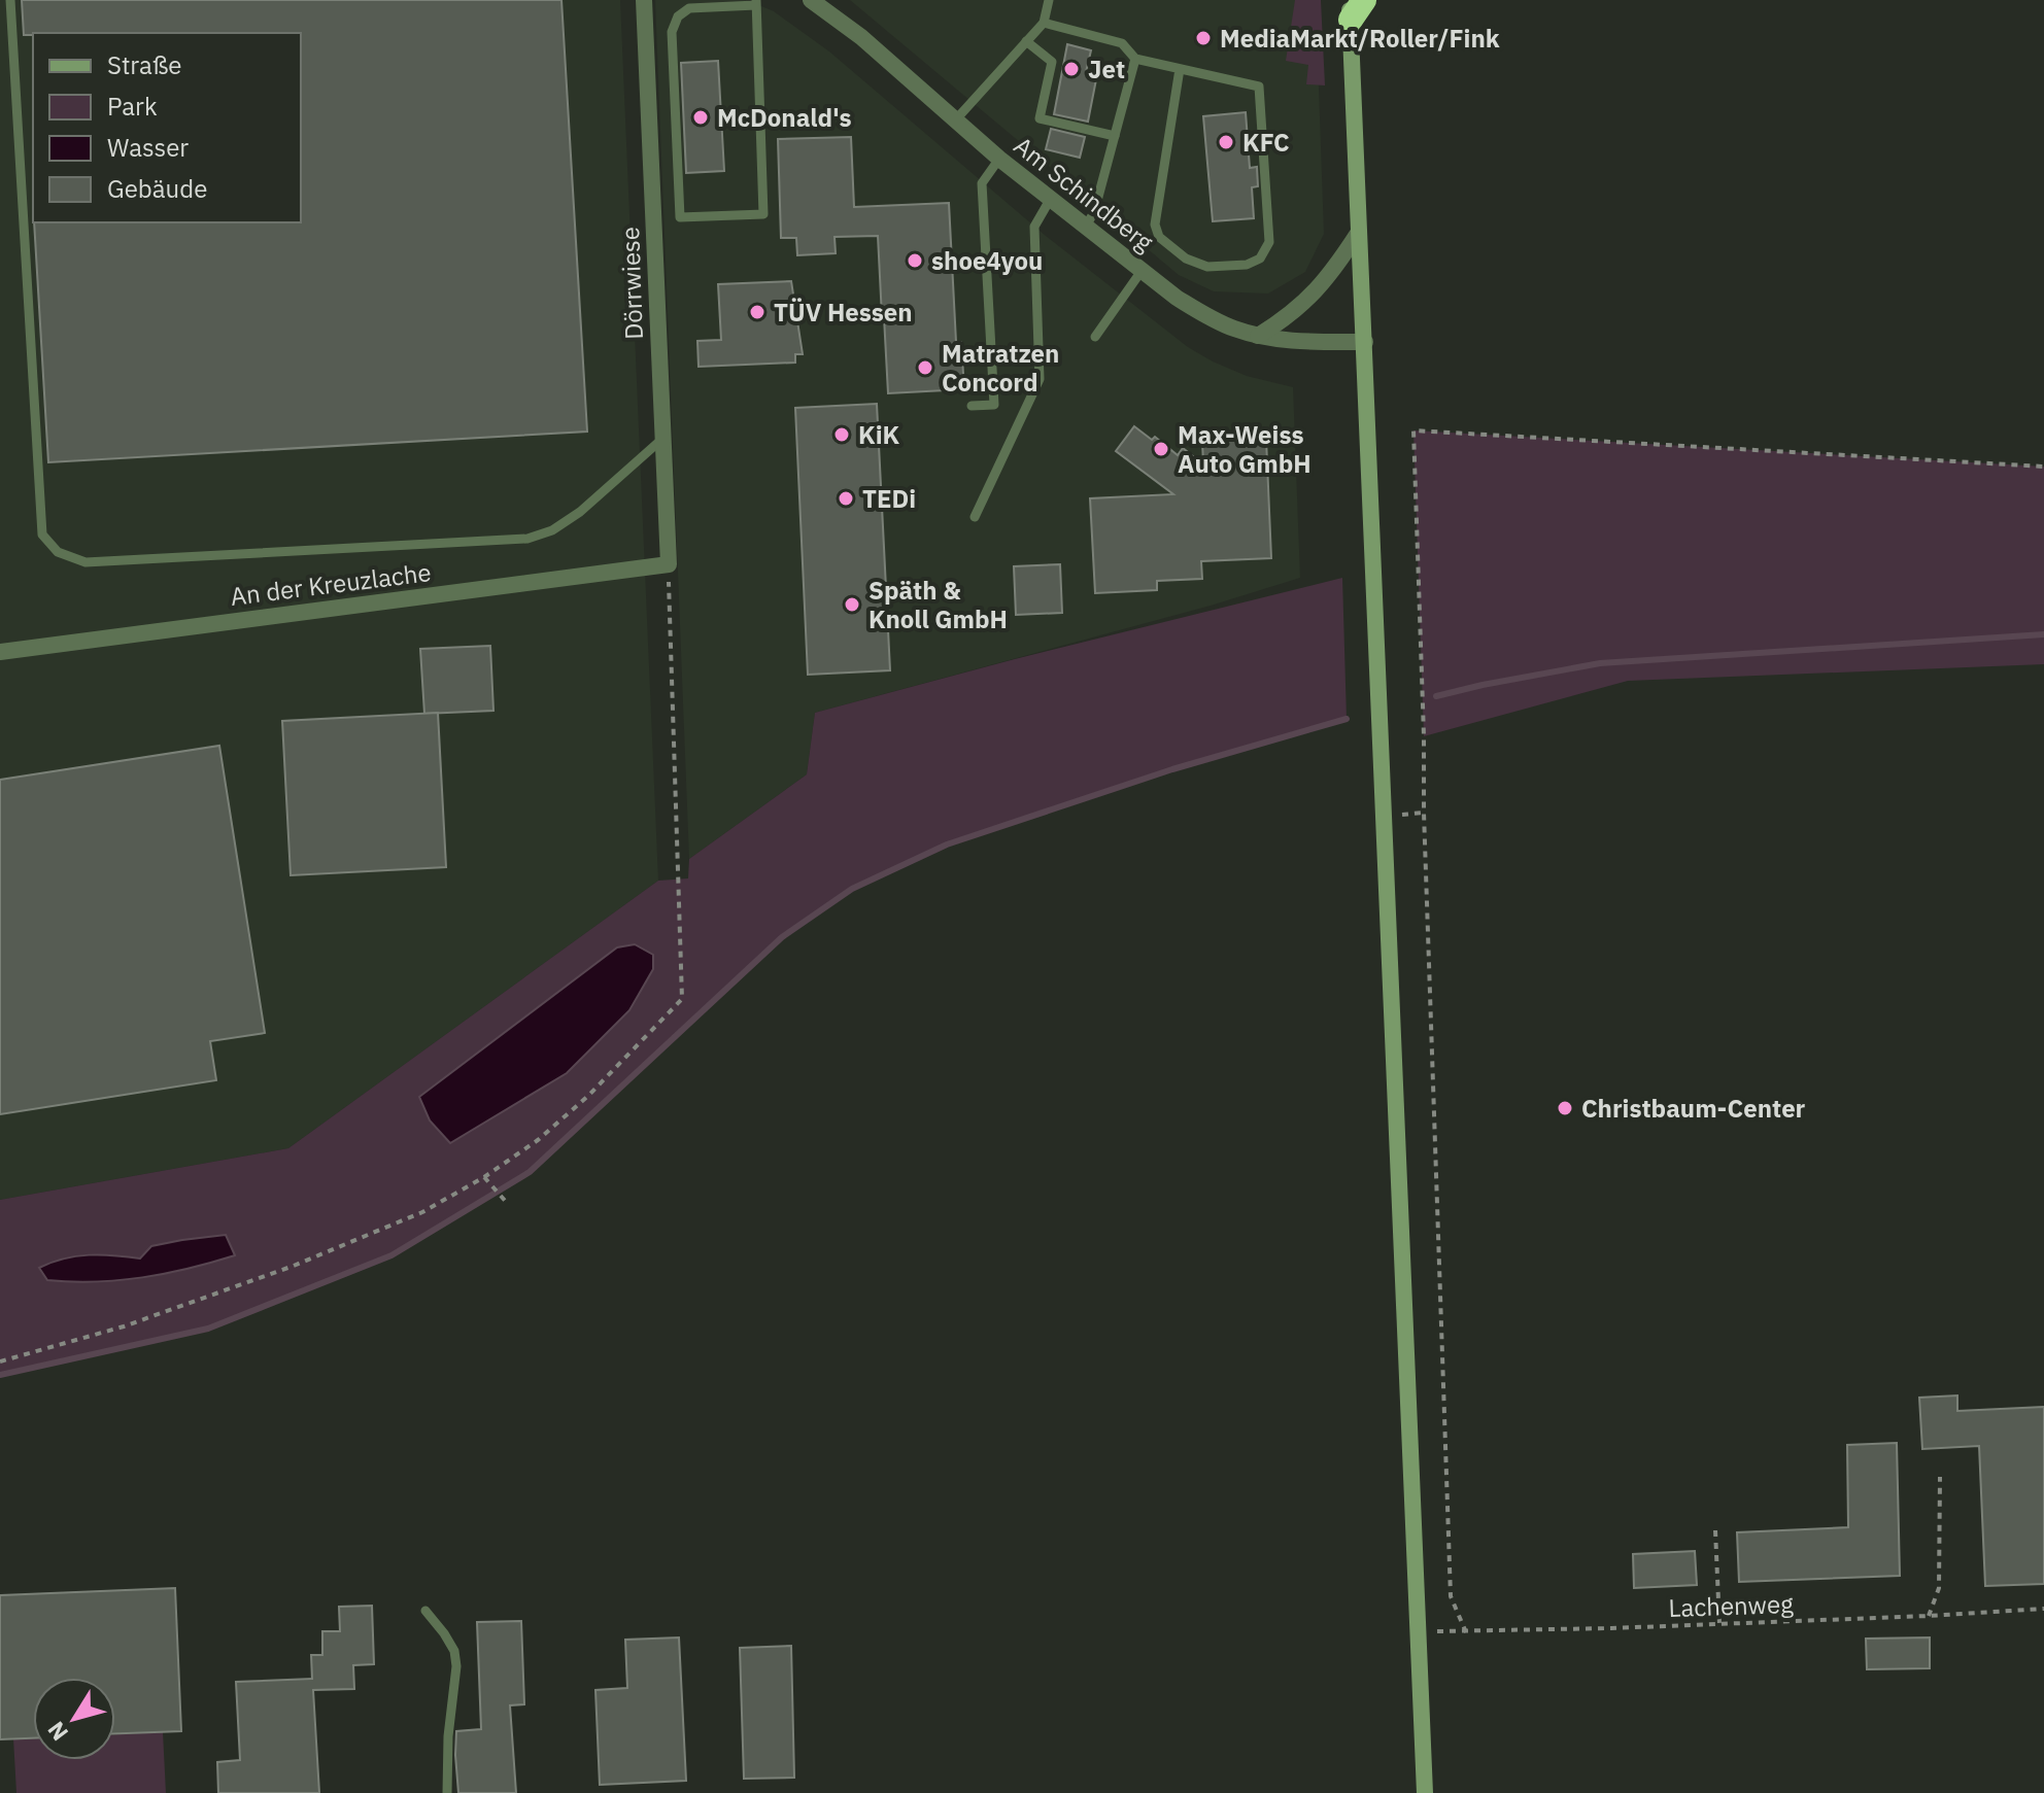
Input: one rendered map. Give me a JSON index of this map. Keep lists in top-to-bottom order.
{
  "streets": {
    "street": ["Am Schindberg", "Dörrwiese", "An der Kreuzlache"],
    "path": ["Lachenweg"]
  },
  "crossings": [
    ["Dörrwiese", "An der Kreuzlache"]
  ],
  "places": [
    "MediaMarkt/Roller/Fink",
    "Jet",
    "McDonald's",
    "KFC",
    "shoe4you",
    "TÜV Hessen",
    "Matratzen Concord",
    "KiK",
    "Max-Weiss Auto GmbH",
    "TEDi",
    "Späth & Knoll GmbH",
    "Christbaum-Center"
  ],
  "legend": [
    "Straße",
    "Park",
    "Wasser",
    "Gebäude"
  ],
  "north": "bottom left"
}
